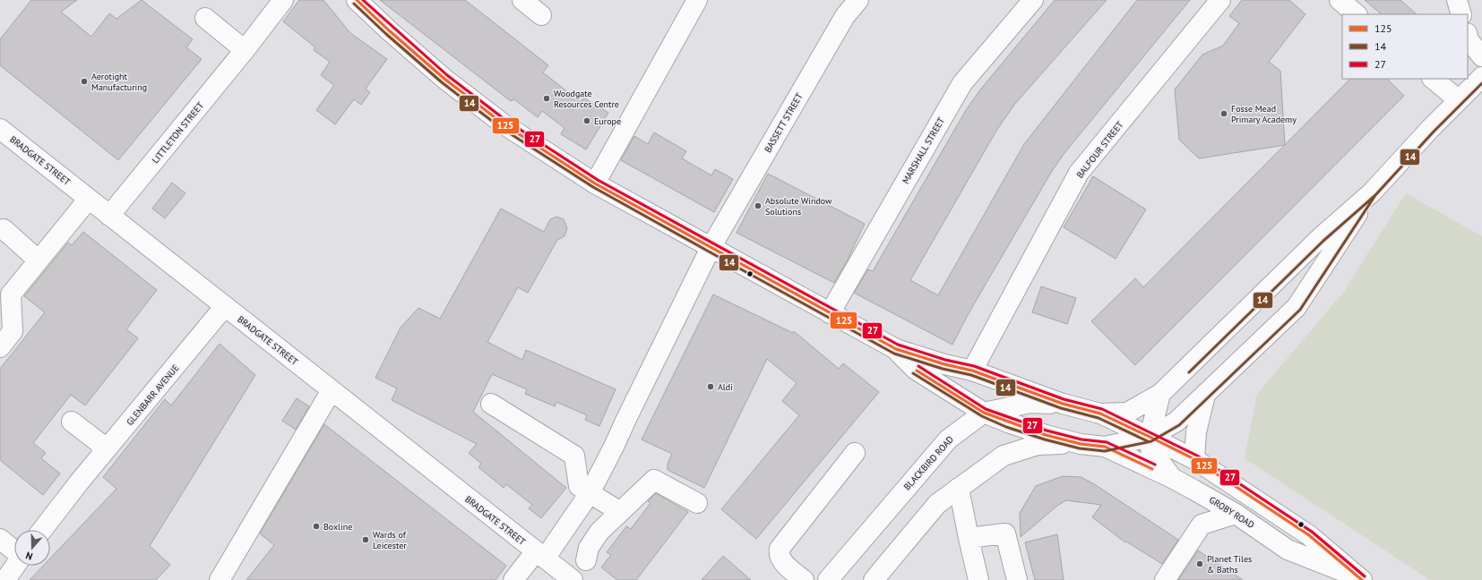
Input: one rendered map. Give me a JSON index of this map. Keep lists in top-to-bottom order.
{
  "streets": {
    "street": [
      "BASSETT STREET",
      "LITTLETON STREET",
      "BALFOUR STREET",
      "MARSHALL STREET",
      "BRADGATE STREET",
      "GLENBARR AVENUE",
      "BLACKBIRD ROAD",
      "GROBY ROAD"
    ]
  },
  "crossings": [
    ["BASSETT STREET", "BRADGATE STREET"],
    ["LITTLETON STREET", "BRADGATE STREET"],
    ["BRADGATE STREET", "GLENBARR AVENUE"]
  ],
  "places": [
    "Aerotight Manufacturing",
    "Woodgate Resources Centre",
    "Fosse Mead Primary Academy",
    "Europe",
    "Absolute Window Solutions",
    "Aldi",
    "Boxline",
    "Wards of Leicester",
    "Planet Tiles & Baths"
  ],
  "lines": ["transit line 125", "transit line 27", "transit line 14"],
  "legend": ["125", "14", "27"],
  "north": "bottom"
}
